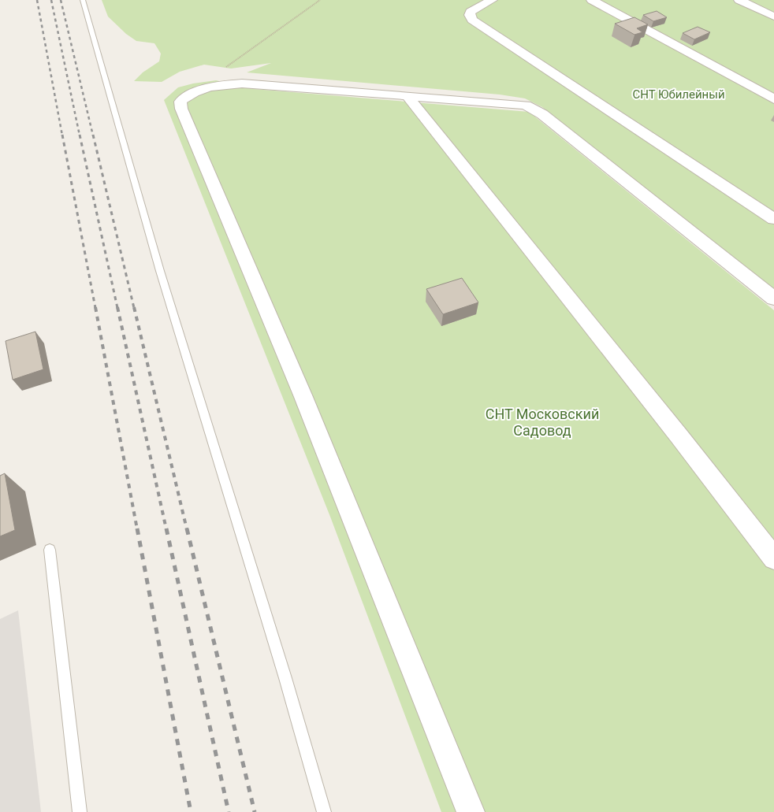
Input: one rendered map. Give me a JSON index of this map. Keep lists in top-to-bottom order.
{
  "parks": ["СНТ Юбилейный", "СНТ Московский Садовод"]
}
